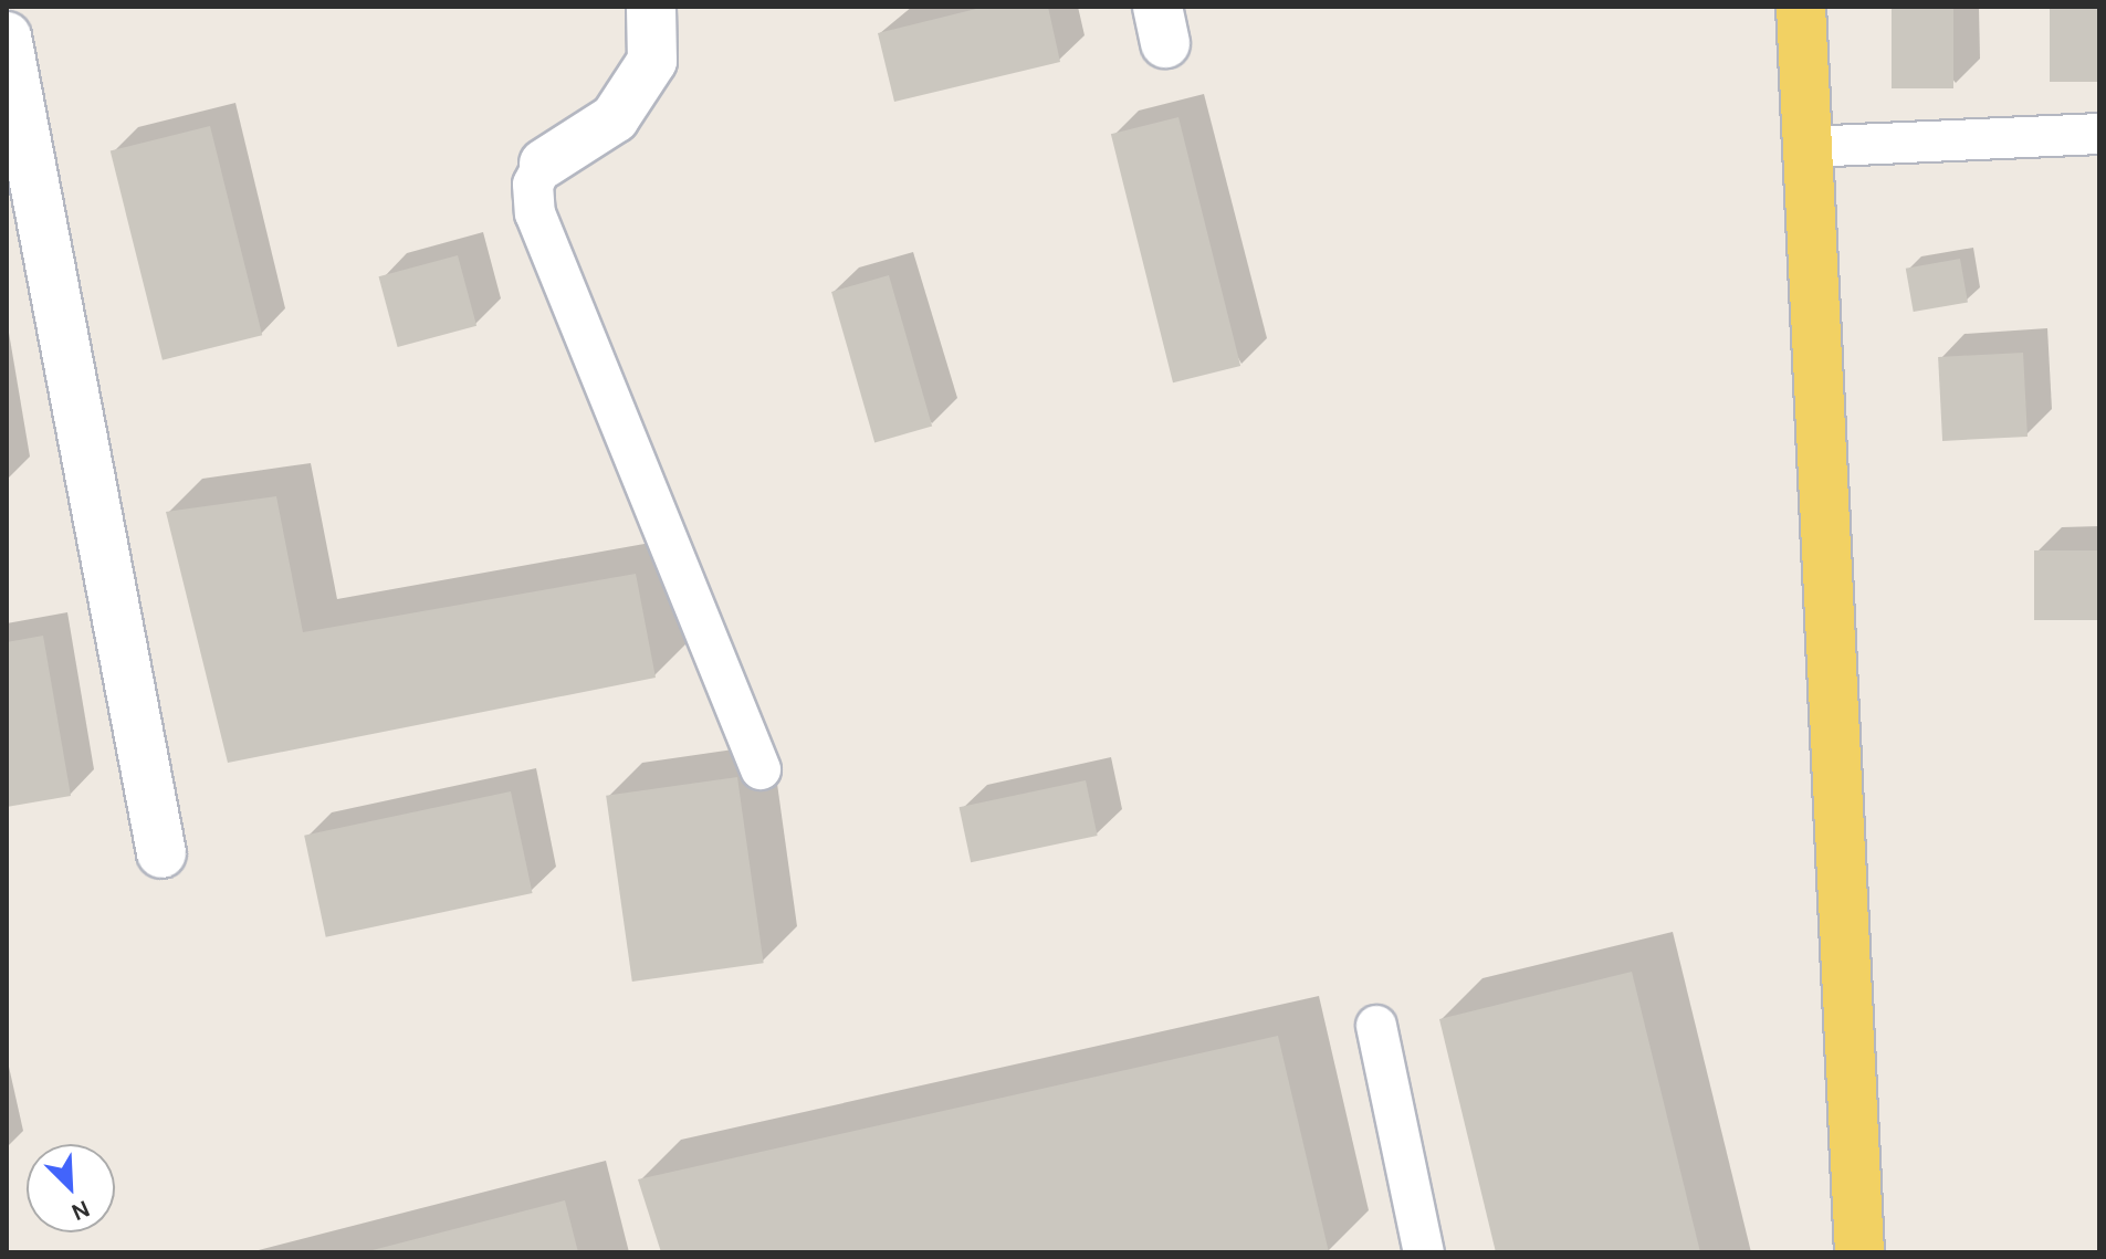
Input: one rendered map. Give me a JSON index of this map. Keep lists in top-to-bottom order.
{
  "north": "bottom right"
}
